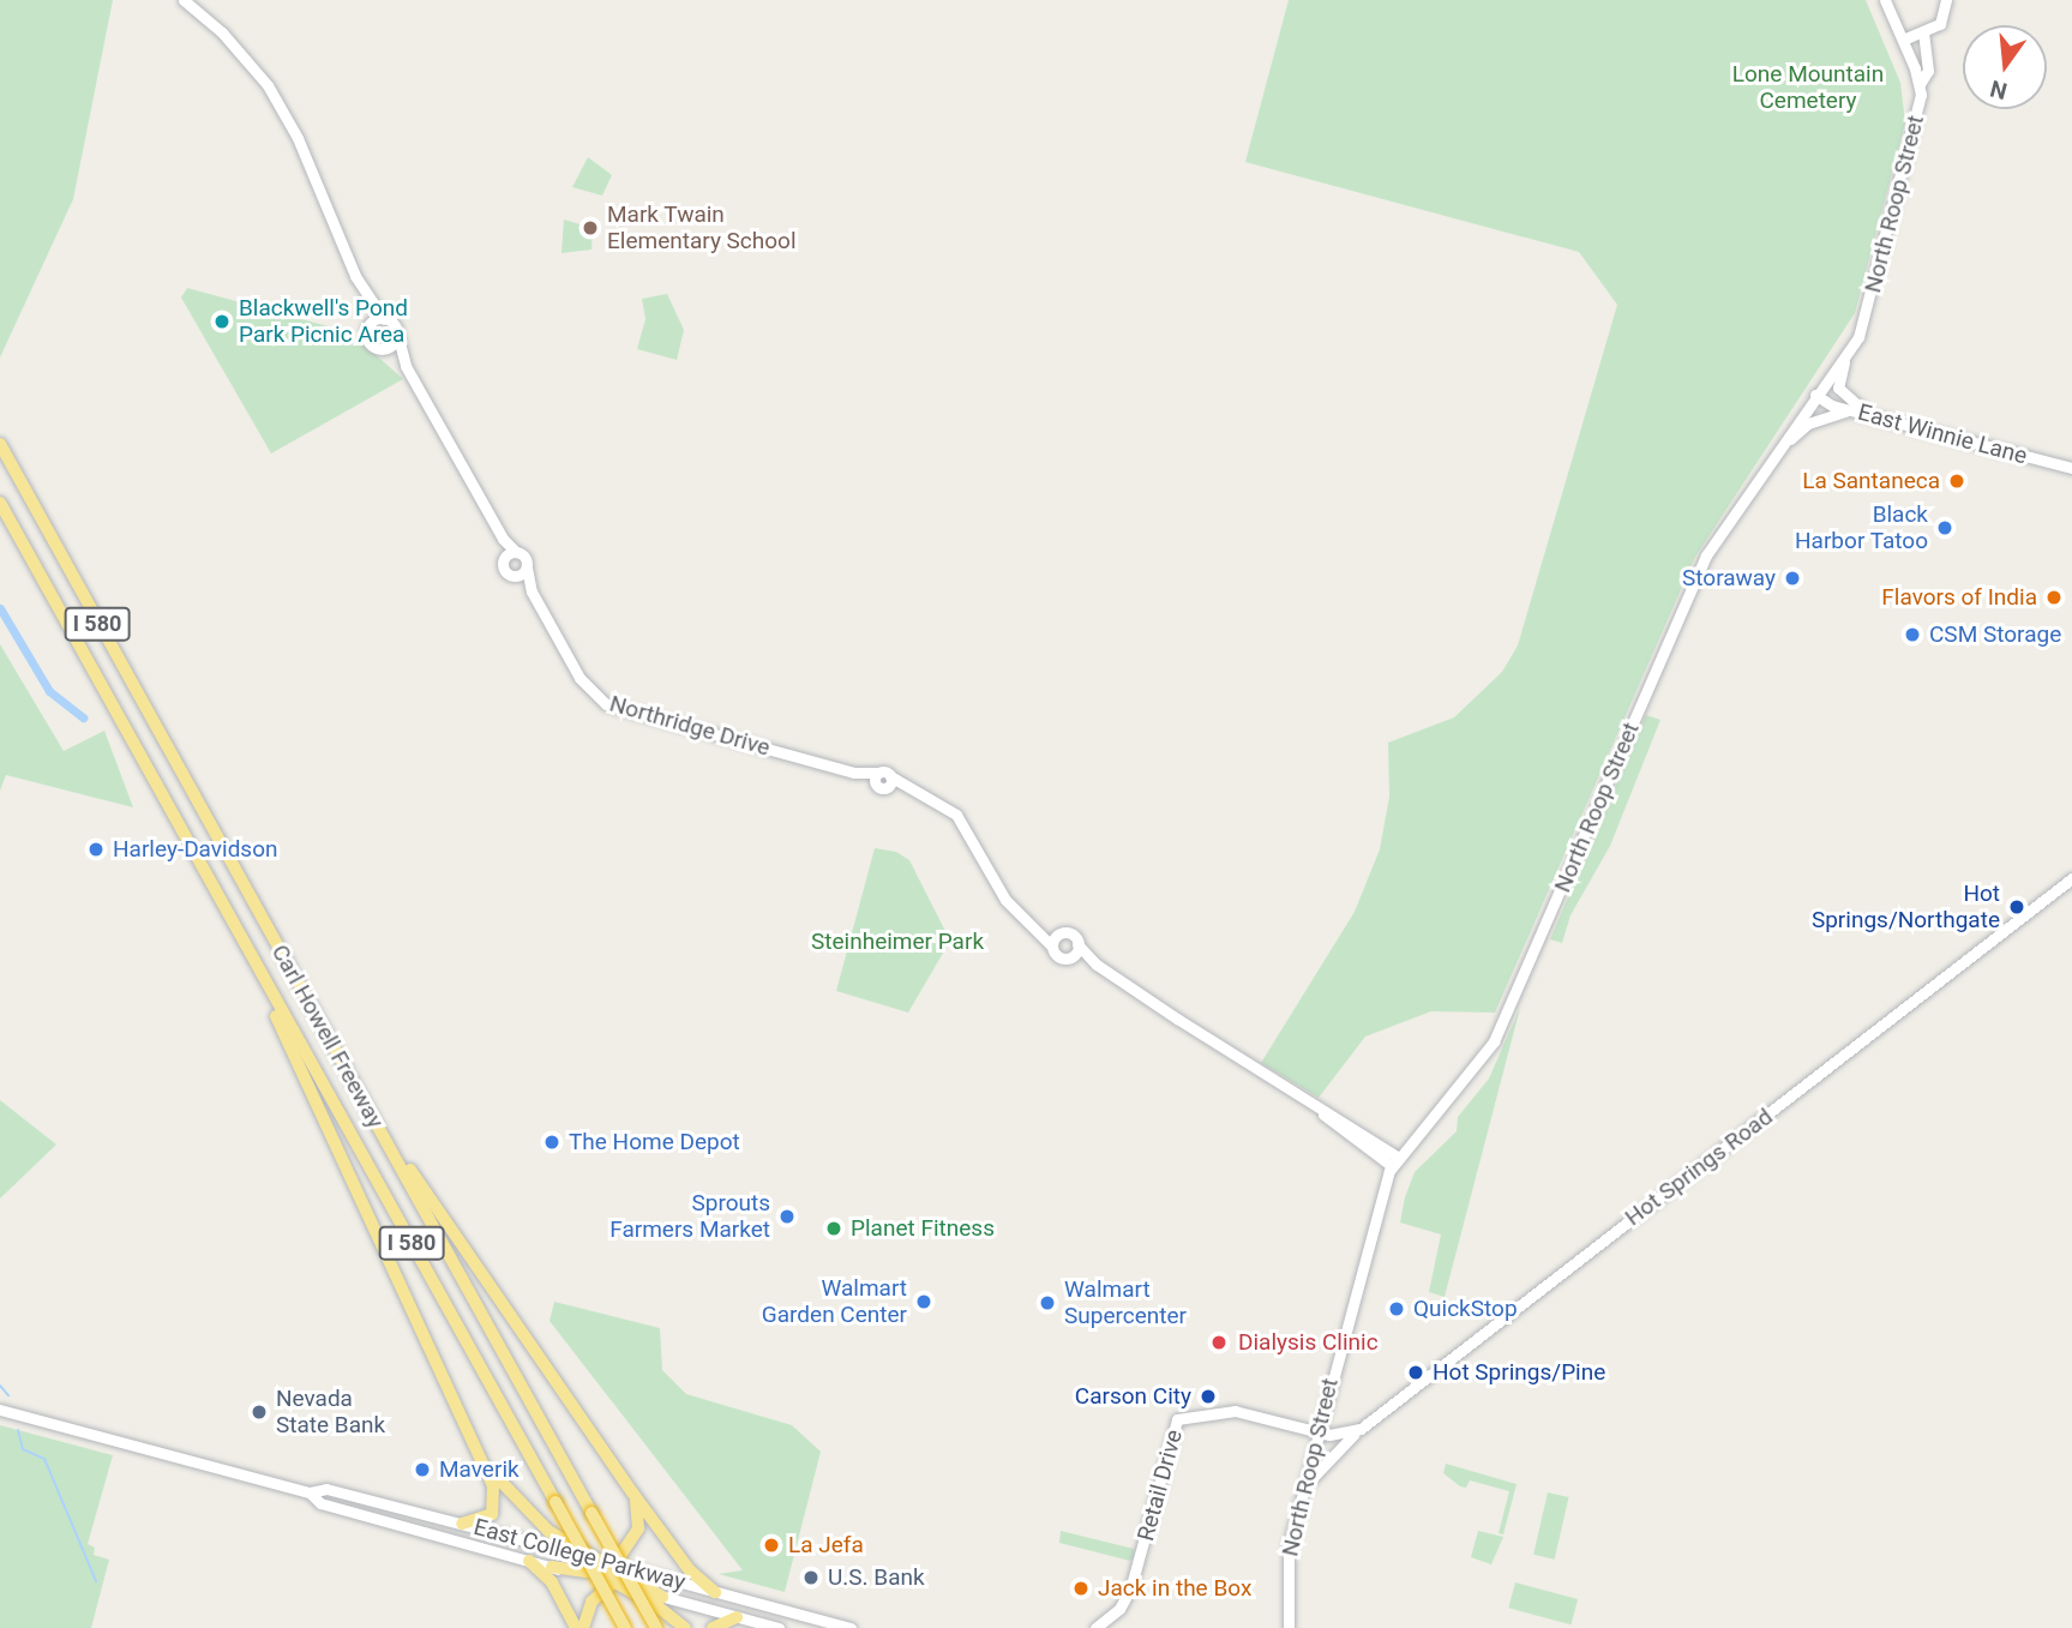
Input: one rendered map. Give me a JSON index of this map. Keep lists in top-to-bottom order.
{
  "streets": {
    "highway": ["I 580", "Carl Howell Freeway"],
    "street": [
      "North Roop Street",
      "East Winnie Lane",
      "Northridge Drive",
      "Hot Springs Road",
      "Retail Drive",
      "East College Parkway"
    ]
  },
  "crossings": [
    ["North Roop Street", "East Winnie Lane"],
    ["North Roop Street", "Northridge Drive"],
    ["North Roop Street", "Hot Springs Road"],
    ["North Roop Street", "Retail Drive"]
  ],
  "parks": ["Lone Mountain Cemetery", "Steinheimer Park"],
  "places": [
    "Mark Twain Elementary School",
    "Blackwell's Pond Park Picnic Area",
    "La Santaneca",
    "Black Harbor Tatoo",
    "Storaway",
    "Flavors of India",
    "CSM Storage",
    "Harley-Davidson",
    "Hot Springs/Northgate",
    "The Home Depot",
    "Sprouts Farmers Market",
    "Planet Fitness",
    "Walmart Garden Center",
    "Walmart Supercenter",
    "QuickStop",
    "Dialysis Clinic",
    "Hot Springs/Pine",
    "Carson City",
    "Nevada State Bank",
    "Maverik",
    "La Jefa",
    "U.S. Bank",
    "Jack in the Box"
  ],
  "north": "bottom"
}
